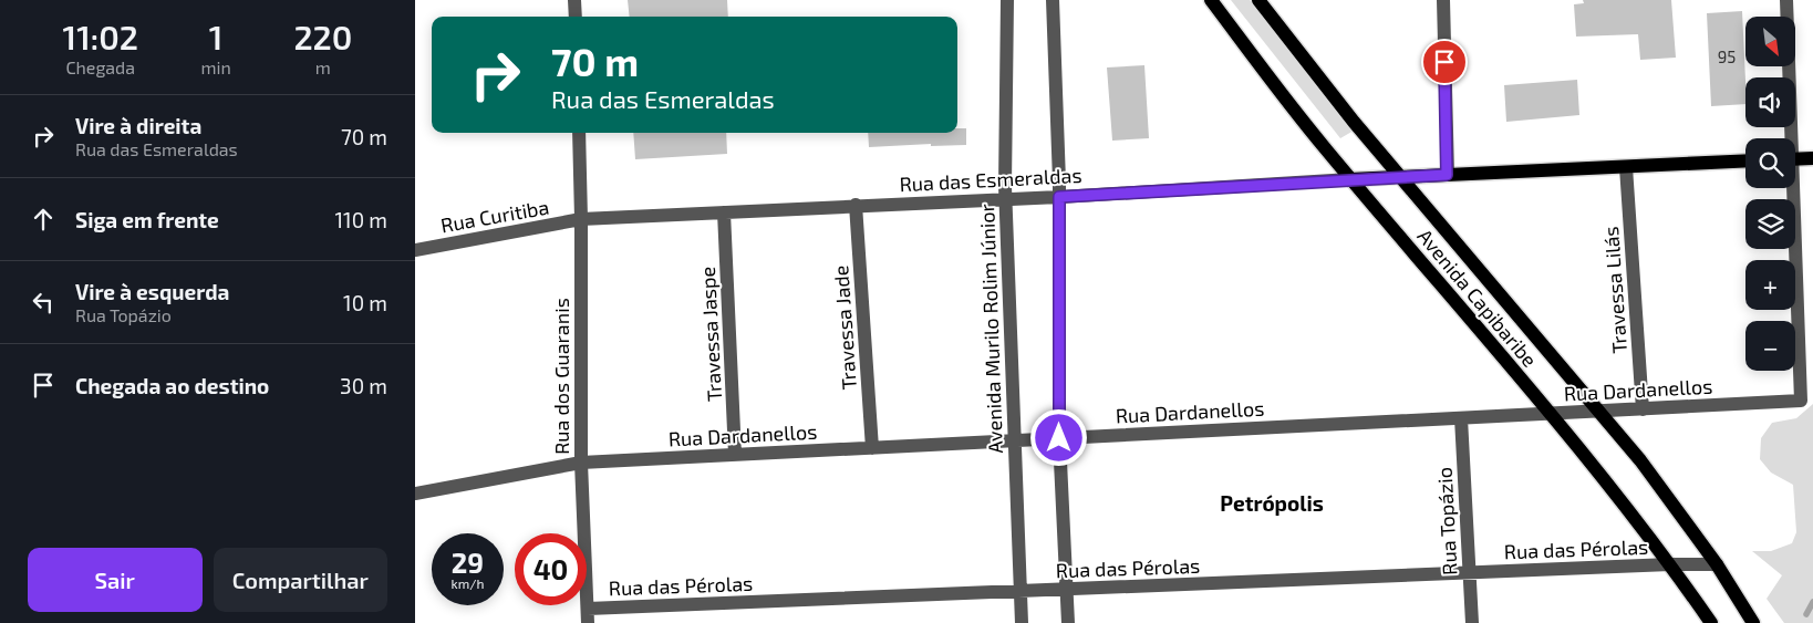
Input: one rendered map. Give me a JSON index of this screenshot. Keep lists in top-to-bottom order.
{
  "streets": {
    "main road": ["Rua das Esmeraldas", "Avenida Capibaribe"],
    "street": [
      "Rua Curitiba",
      "Travessa Lilás",
      "Travessa Jade",
      "Avenida Murilo Rolim Júnior",
      "Travessa Jaspe",
      "Rua dos Guaranis",
      "Rua Dardanellos",
      "Rua Topázio",
      "Rua das Pérolas"
    ]
  },
  "crossings": [
    ["Rua das Esmeraldas", "Rua Curitiba"],
    ["Rua das Esmeraldas", "Travessa Lilás"],
    ["Rua das Esmeraldas", "Avenida Capibaribe"],
    ["Rua das Esmeraldas", "Travessa Jade"],
    ["Rua das Esmeraldas", "Avenida Murilo Rolim Júnior"],
    ["Rua das Esmeraldas", "Travessa Jaspe"],
    ["Rua das Esmeraldas", "Rua dos Guaranis"],
    ["Rua Curitiba", "Rua dos Guaranis"],
    ["Travessa Lilás", "Rua Dardanellos"],
    ["Avenida Capibaribe", "Rua Dardanellos"],
    ["Avenida Capibaribe", "Rua das Pérolas"],
    ["Travessa Jade", "Rua Dardanellos"],
    ["Avenida Murilo Rolim Júnior", "Rua Dardanellos"],
    ["Avenida Murilo Rolim Júnior", "Rua das Pérolas"],
    ["Travessa Jaspe", "Rua Dardanellos"],
    ["Rua dos Guaranis", "Rua Dardanellos"],
    ["Rua dos Guaranis", "Rua das Pérolas"],
    ["Rua Dardanellos", "Rua Topázio"],
    ["Rua Topázio", "Rua das Pérolas"]
  ],
  "districts": ["Petrópolis"],
  "house_numbers": ["95"],
  "north": "bottom right",
  "page": {
    "eta": [
      "11:02",
      "Chegada",
      "1",
      "min",
      "220",
      "m"
    ],
    "map_buttons": ["+", "−"],
    "turn": ["70 m", "Rua das Esmeraldas"],
    "list": [
      {
        "name": "Vire à direita",
        "note": "Rua das Esmeraldas",
        "value": "70 m"
      },
      {
        "name": "Siga em frente",
        "value": "110 m"
      },
      {
        "name": "Vire à esquerda",
        "note": "Rua Topázio",
        "value": "10 m"
      },
      {
        "name": "Chegada ao destino",
        "value": "30 m"
      }
    ],
    "speed": "29 km/h",
    "limit": "40",
    "buttons": ["Sair", "Compartilhar"]
  }
}
